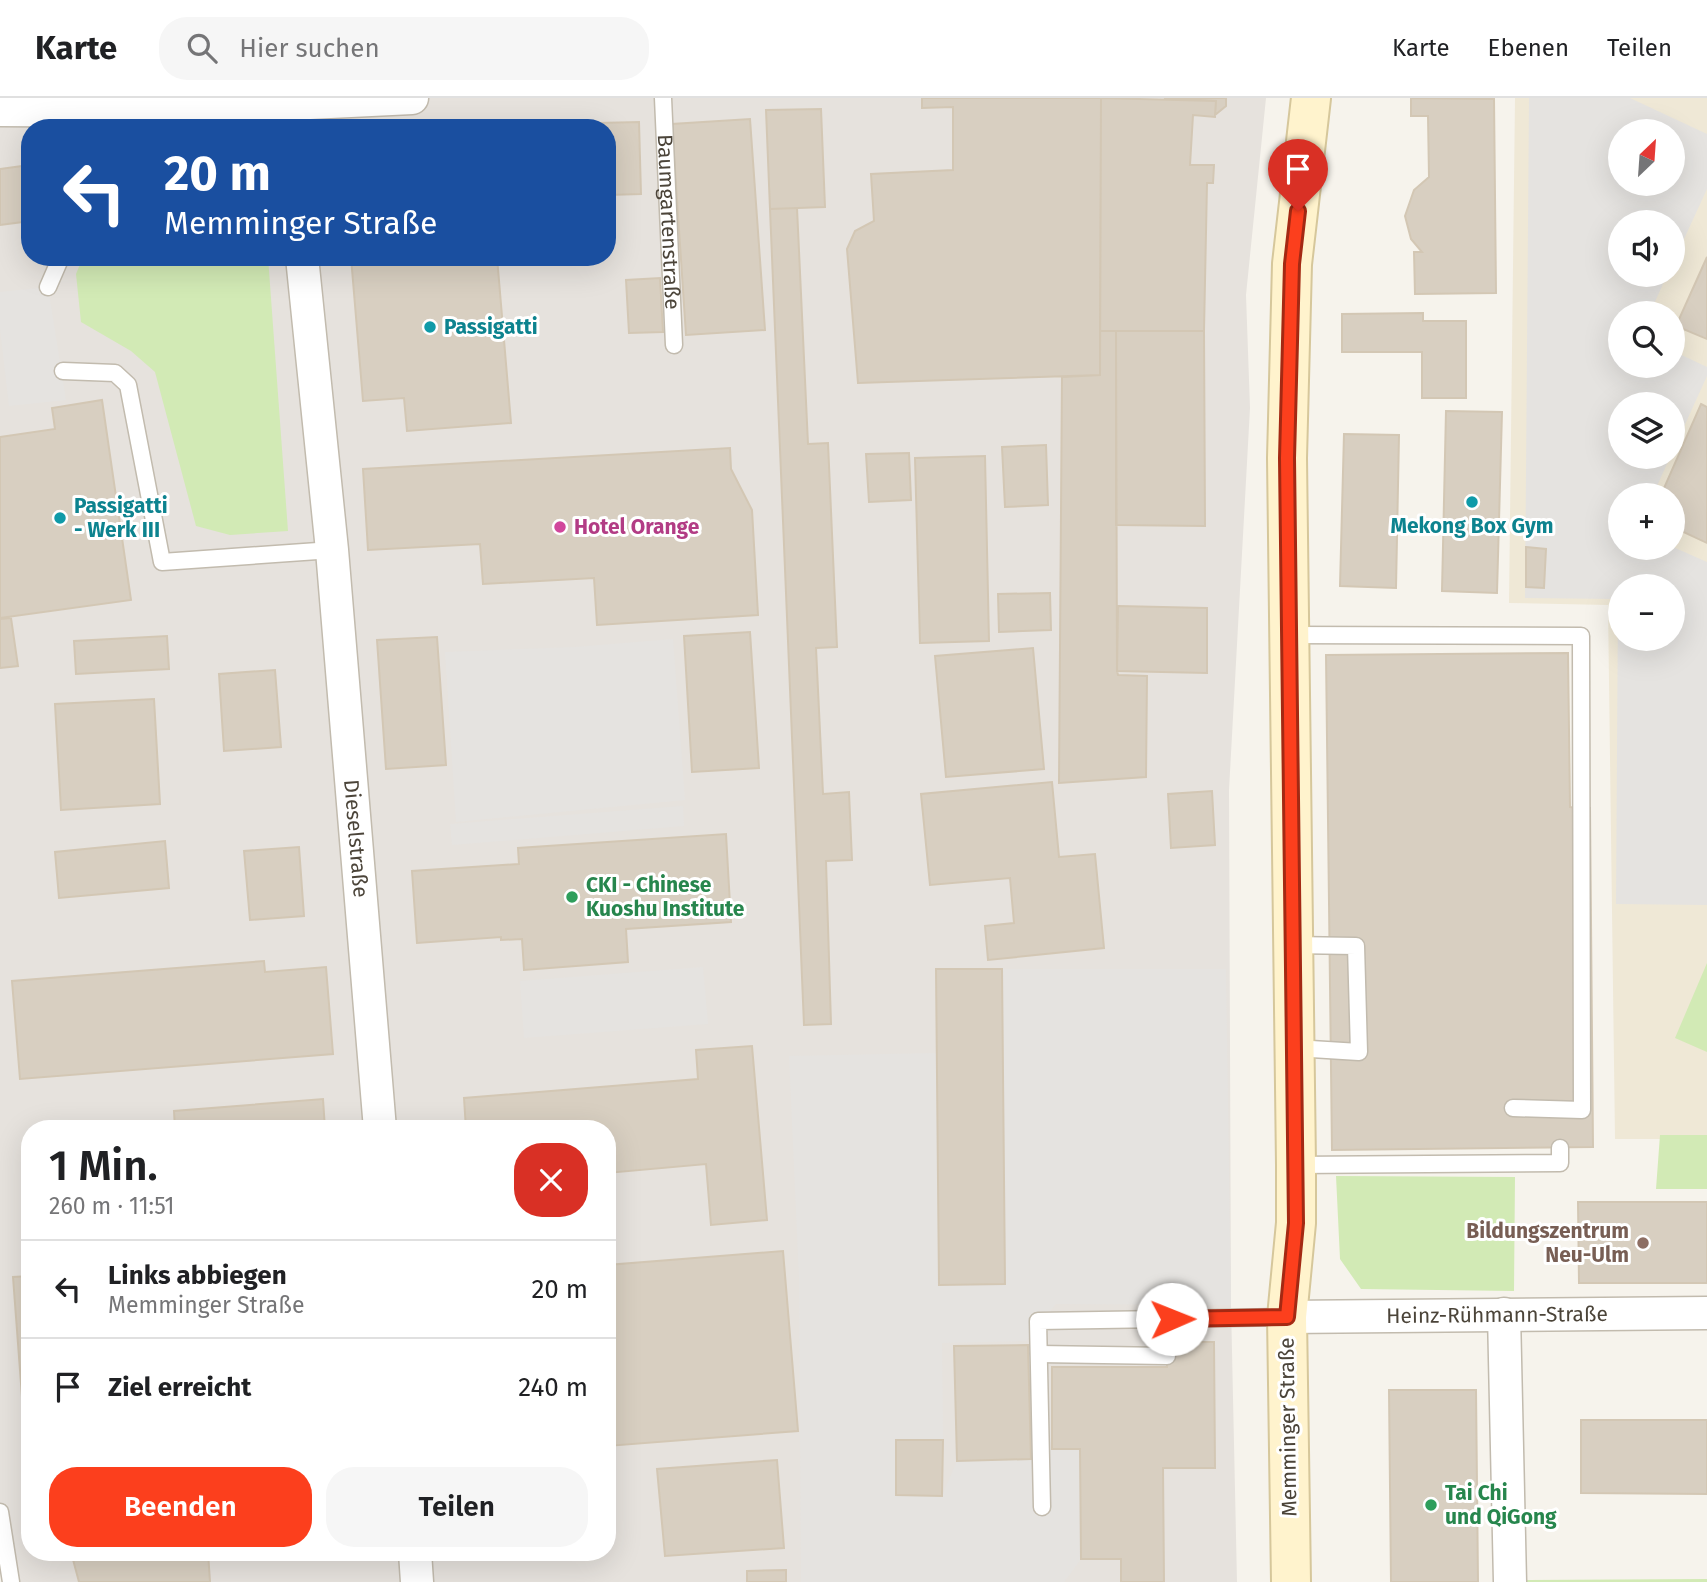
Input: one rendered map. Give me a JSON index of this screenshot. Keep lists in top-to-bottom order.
{
  "streets": {
    "main road": ["Memminger Straße"],
    "street": ["Dieselstraße", "Heinz-Rühmann-Straße"],
    "lane": ["Baumgartenstraße"]
  },
  "crossings": [
    ["Heinz-Rühmann-Straße", "Memminger Straße"]
  ],
  "places": [
    "Passigatti",
    "Mekong Box Gym",
    "Passigatti - Werk III",
    "Hotel Orange",
    "CKI - Chinese Kuoshu Institute",
    "Bildungszentrum Neu-Ulm",
    "Tai Chi und QiGong"
  ],
  "north": "top right",
  "page": {
    "header": "Karte",
    "search": "Hier suchen",
    "nav": ["Karte", "Ebenen", "Teilen"],
    "map_buttons": ["+", "−"],
    "turn": ["20 m", "Memminger Straße"],
    "heading": ["1 Min.", "260 m · 11:51"],
    "list": [
      {
        "name": "Links abbiegen",
        "note": "Memminger Straße",
        "value": "20 m"
      },
      {
        "name": "Ziel erreicht",
        "value": "240 m"
      }
    ],
    "buttons": ["Beenden", "Teilen"]
  }
}
